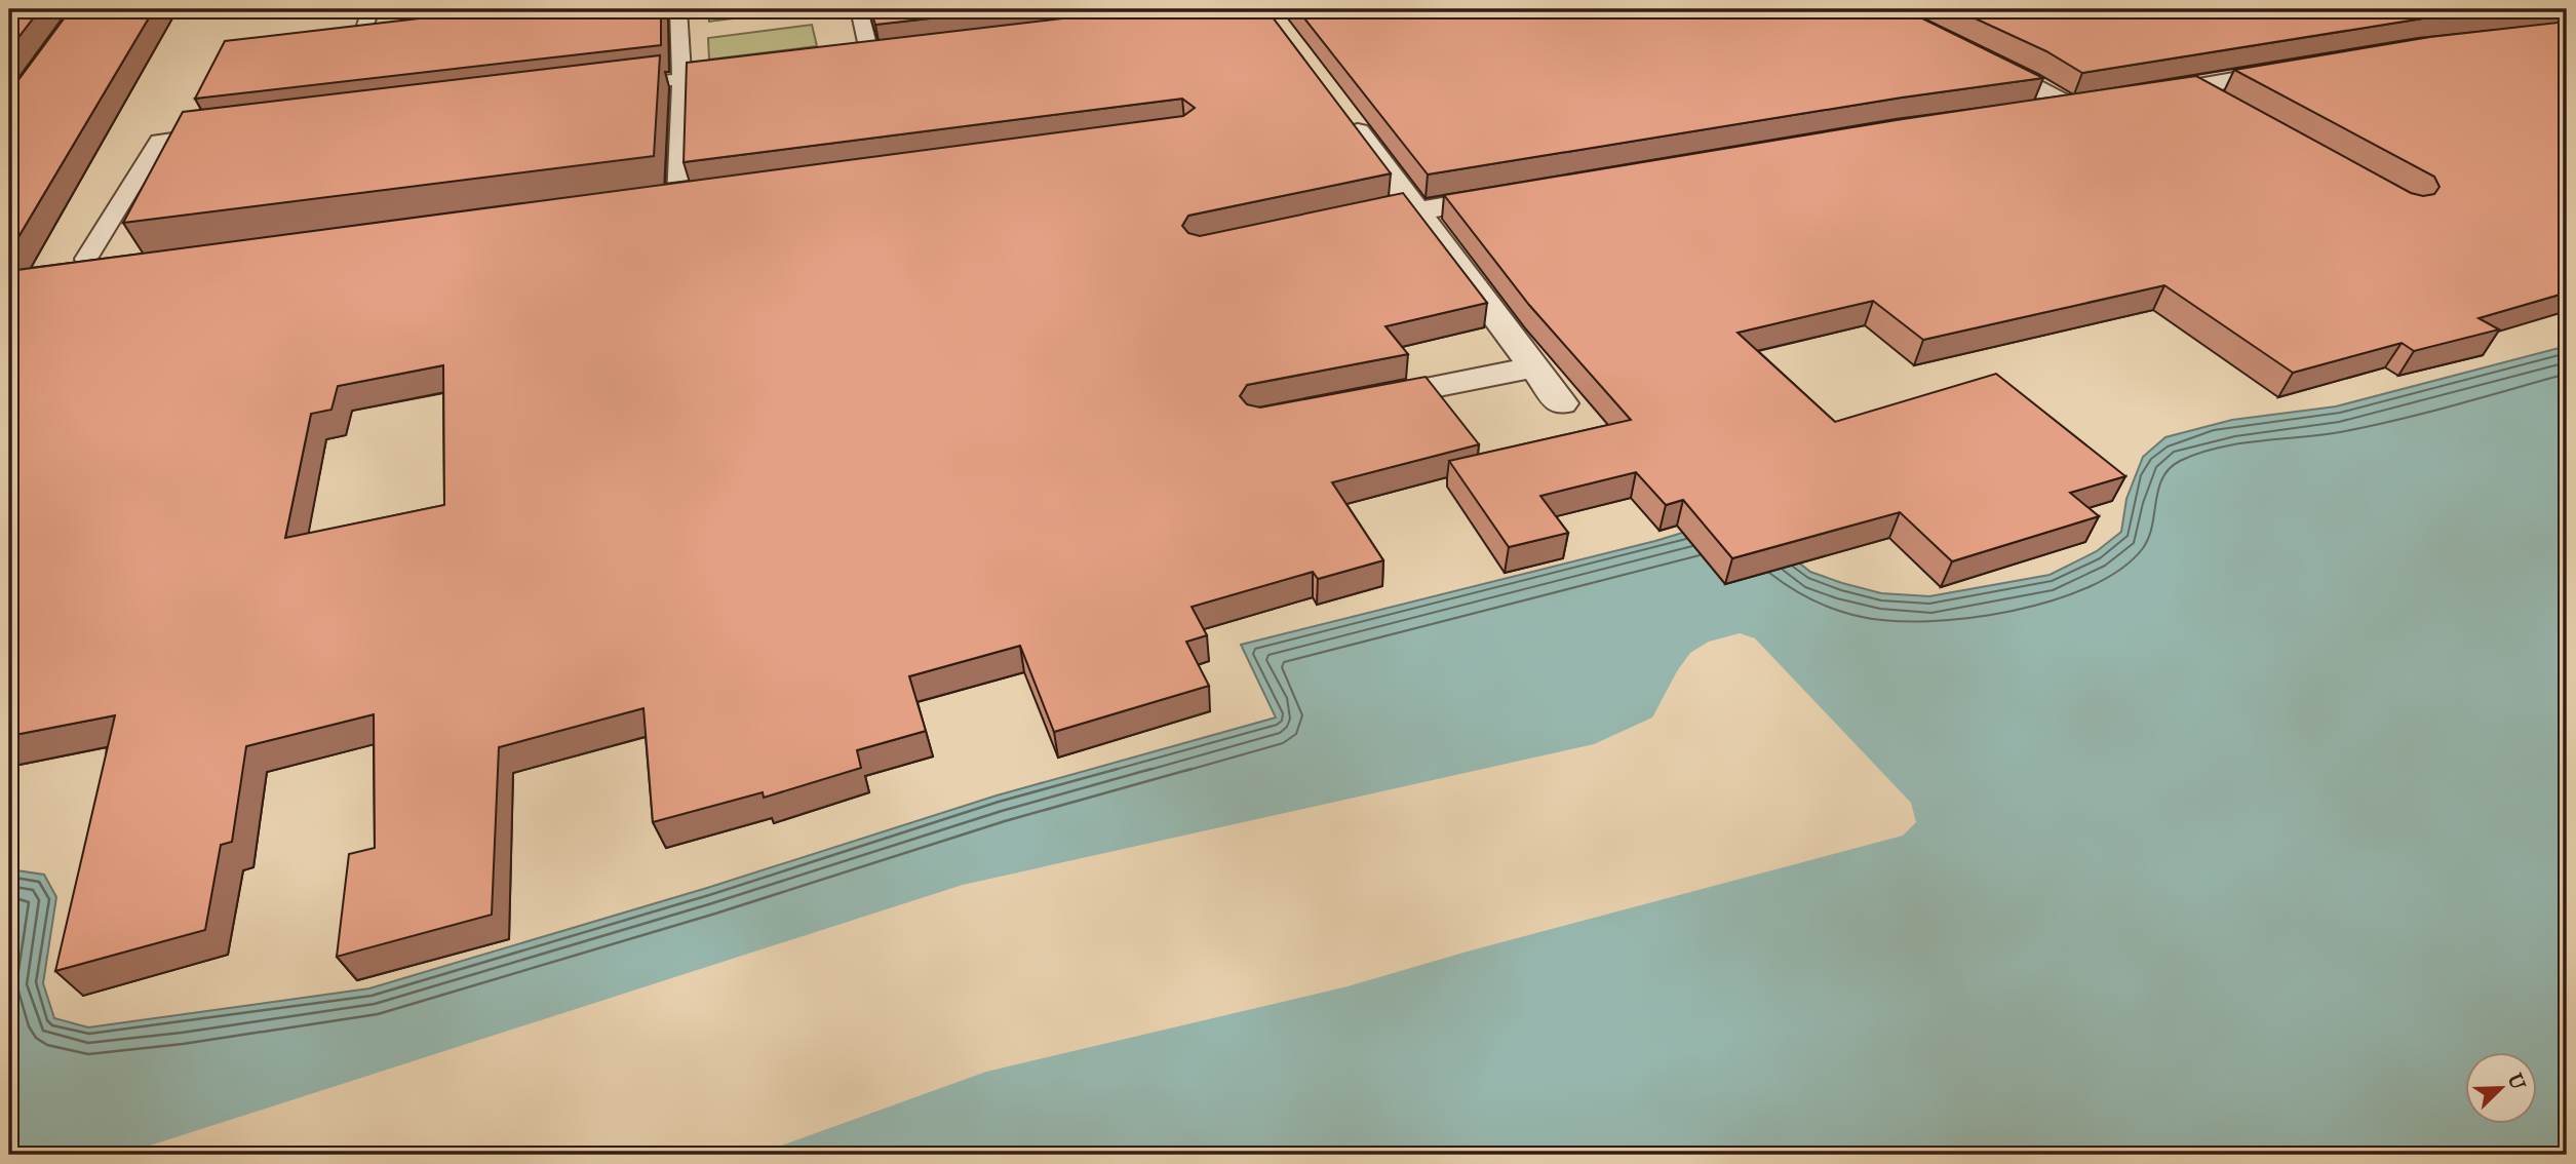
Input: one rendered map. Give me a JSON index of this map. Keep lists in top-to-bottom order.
{
  "north": "top right"
}
